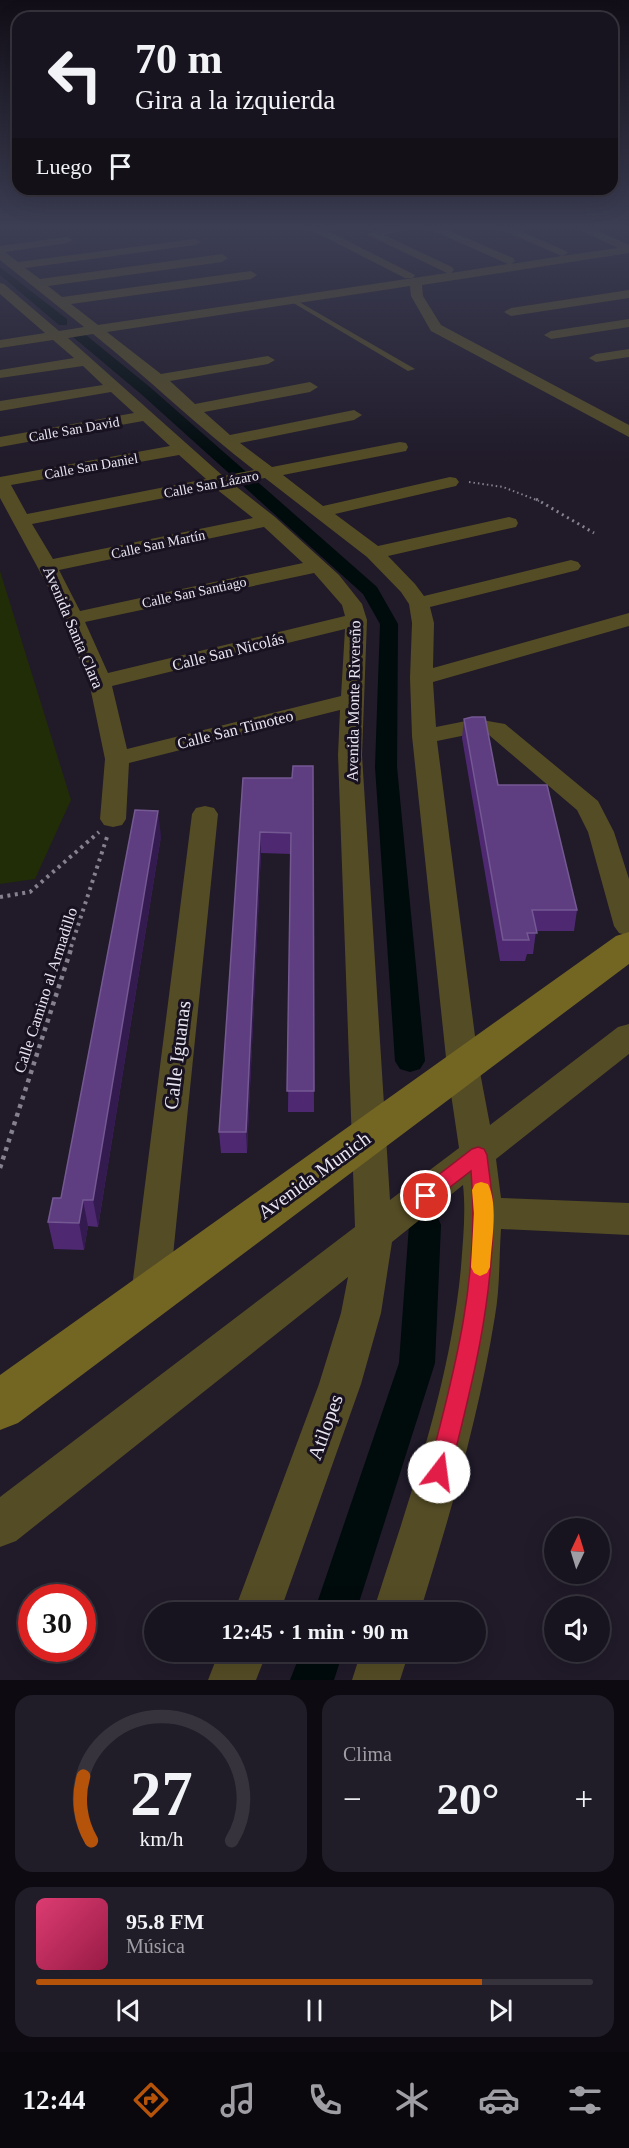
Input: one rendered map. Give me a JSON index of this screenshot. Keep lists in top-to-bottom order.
{
  "streets": {
    "main road": ["Avenida Munich"],
    "street": [
      "Calle San David",
      "Calle San Daniel",
      "Calle San Lázaro",
      "Calle San Martín",
      "Calle San Santiago",
      "Avenida Santa Clara",
      "Calle San Nicolás",
      "Avenida Monte Rivereño",
      "Calle San Timoteo",
      "Calle Iguanas",
      "Atilopes"
    ],
    "path": ["Calle Camino al Armadillo"]
  },
  "crossings": [
    ["Calle San David", "Avenida Monte Rivereño"],
    ["Calle San Daniel", "Avenida Santa Clara"],
    ["Calle San Daniel", "Avenida Monte Rivereño"],
    ["Calle San Lázaro", "Avenida Santa Clara"],
    ["Calle San Lázaro", "Avenida Monte Rivereño"],
    ["Calle San Martín", "Avenida Santa Clara"],
    ["Calle San Martín", "Avenida Monte Rivereño"],
    ["Calle San Santiago", "Avenida Santa Clara"],
    ["Calle San Santiago", "Avenida Monte Rivereño"],
    ["Avenida Santa Clara", "Calle San Nicolás"],
    ["Avenida Santa Clara", "Calle San Timoteo"],
    ["Avenida Santa Clara", "Calle Camino al Armadillo"],
    ["Calle San Nicolás", "Avenida Monte Rivereño"],
    ["Avenida Monte Rivereño", "Calle San Timoteo"],
    ["Avenida Monte Rivereño", "Avenida Munich"],
    ["Avenida Monte Rivereño", "Atilopes"],
    ["Calle Iguanas", "Avenida Munich"]
  ],
  "north": "top",
  "page": {
    "turn": ["70 m", "Gira a la izquierda"],
    "then": "Luego",
    "limit": "30",
    "trip": "12:45 · 1 min · 90 m",
    "tile": "Clima",
    "heat": ["−", "20°", "+"],
    "song": ["95.8 FM", "Música"],
    "tabs": "12:44",
    "gauge": ["27", "km/h"]
  }
}
